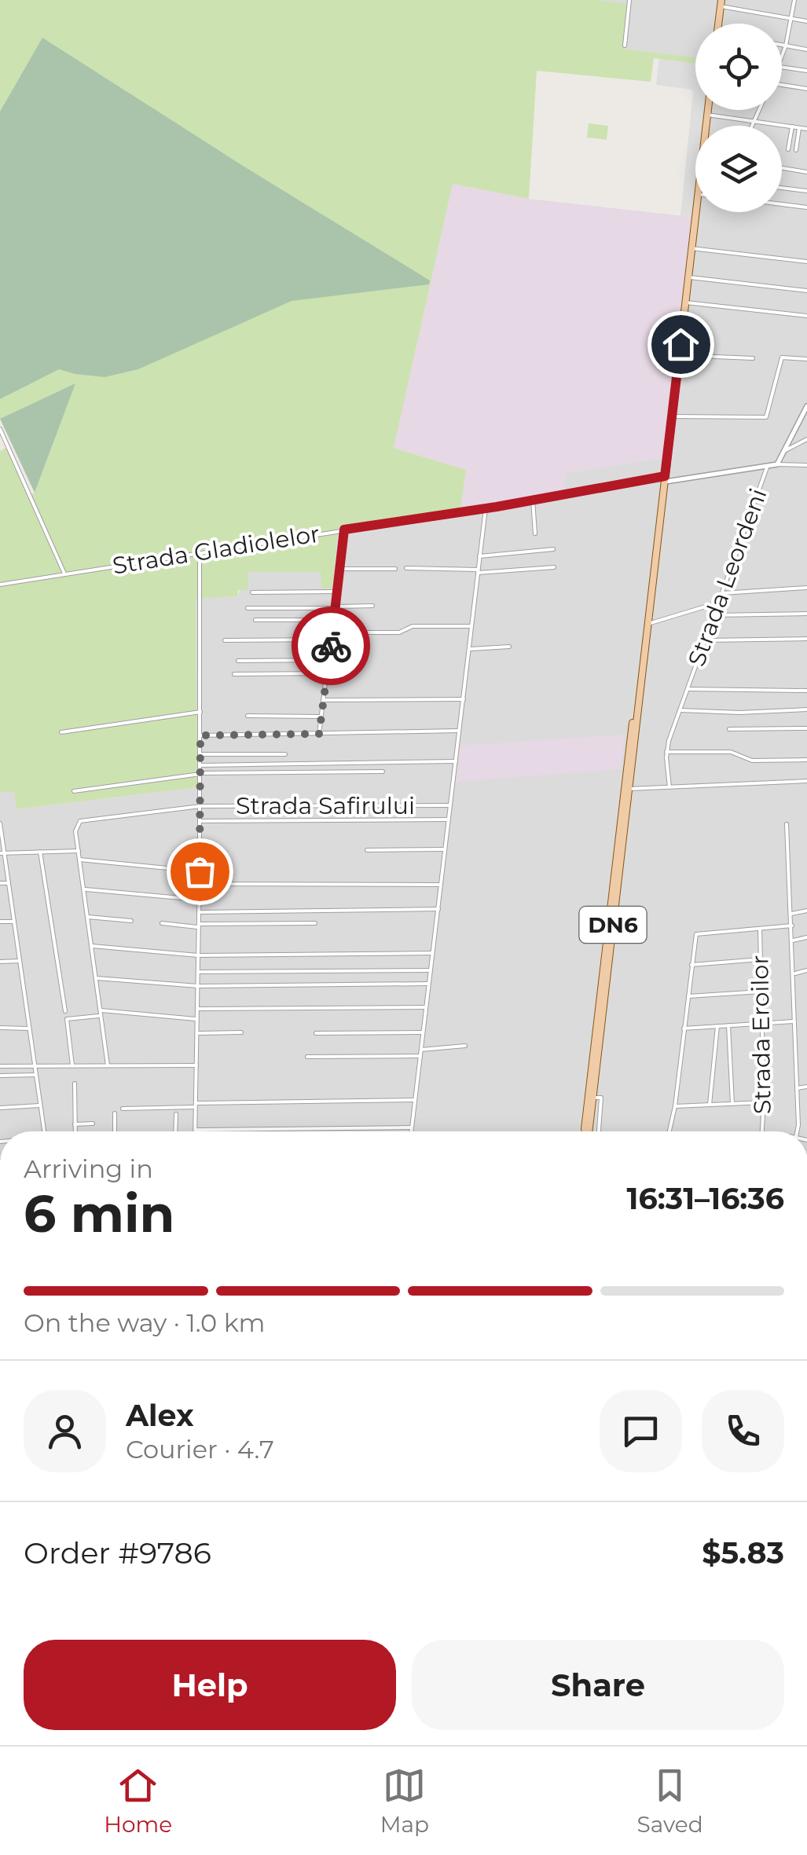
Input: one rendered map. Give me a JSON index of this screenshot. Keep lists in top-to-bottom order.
{
  "streets": {
    "main road": ["DN6"],
    "street": [
      "Strada Gladiolelor",
      "Strada Leordeni",
      "Strada Safirului",
      "Strada Eroilor"
    ]
  },
  "crossings": [
    ["Strada Gladiolelor", "DN6"]
  ],
  "page": {
    "heading": ["6 min", "Arriving in", "16:31–16:36"],
    "panel": [
      "Alex",
      "Courier · 4.7",
      "Order #9786",
      "$5.83"
    ],
    "bar": "On the way · 1.0 km",
    "buttons": ["Help", "Share"],
    "tabs": ["Home", "Map", "Saved"]
  }
}
